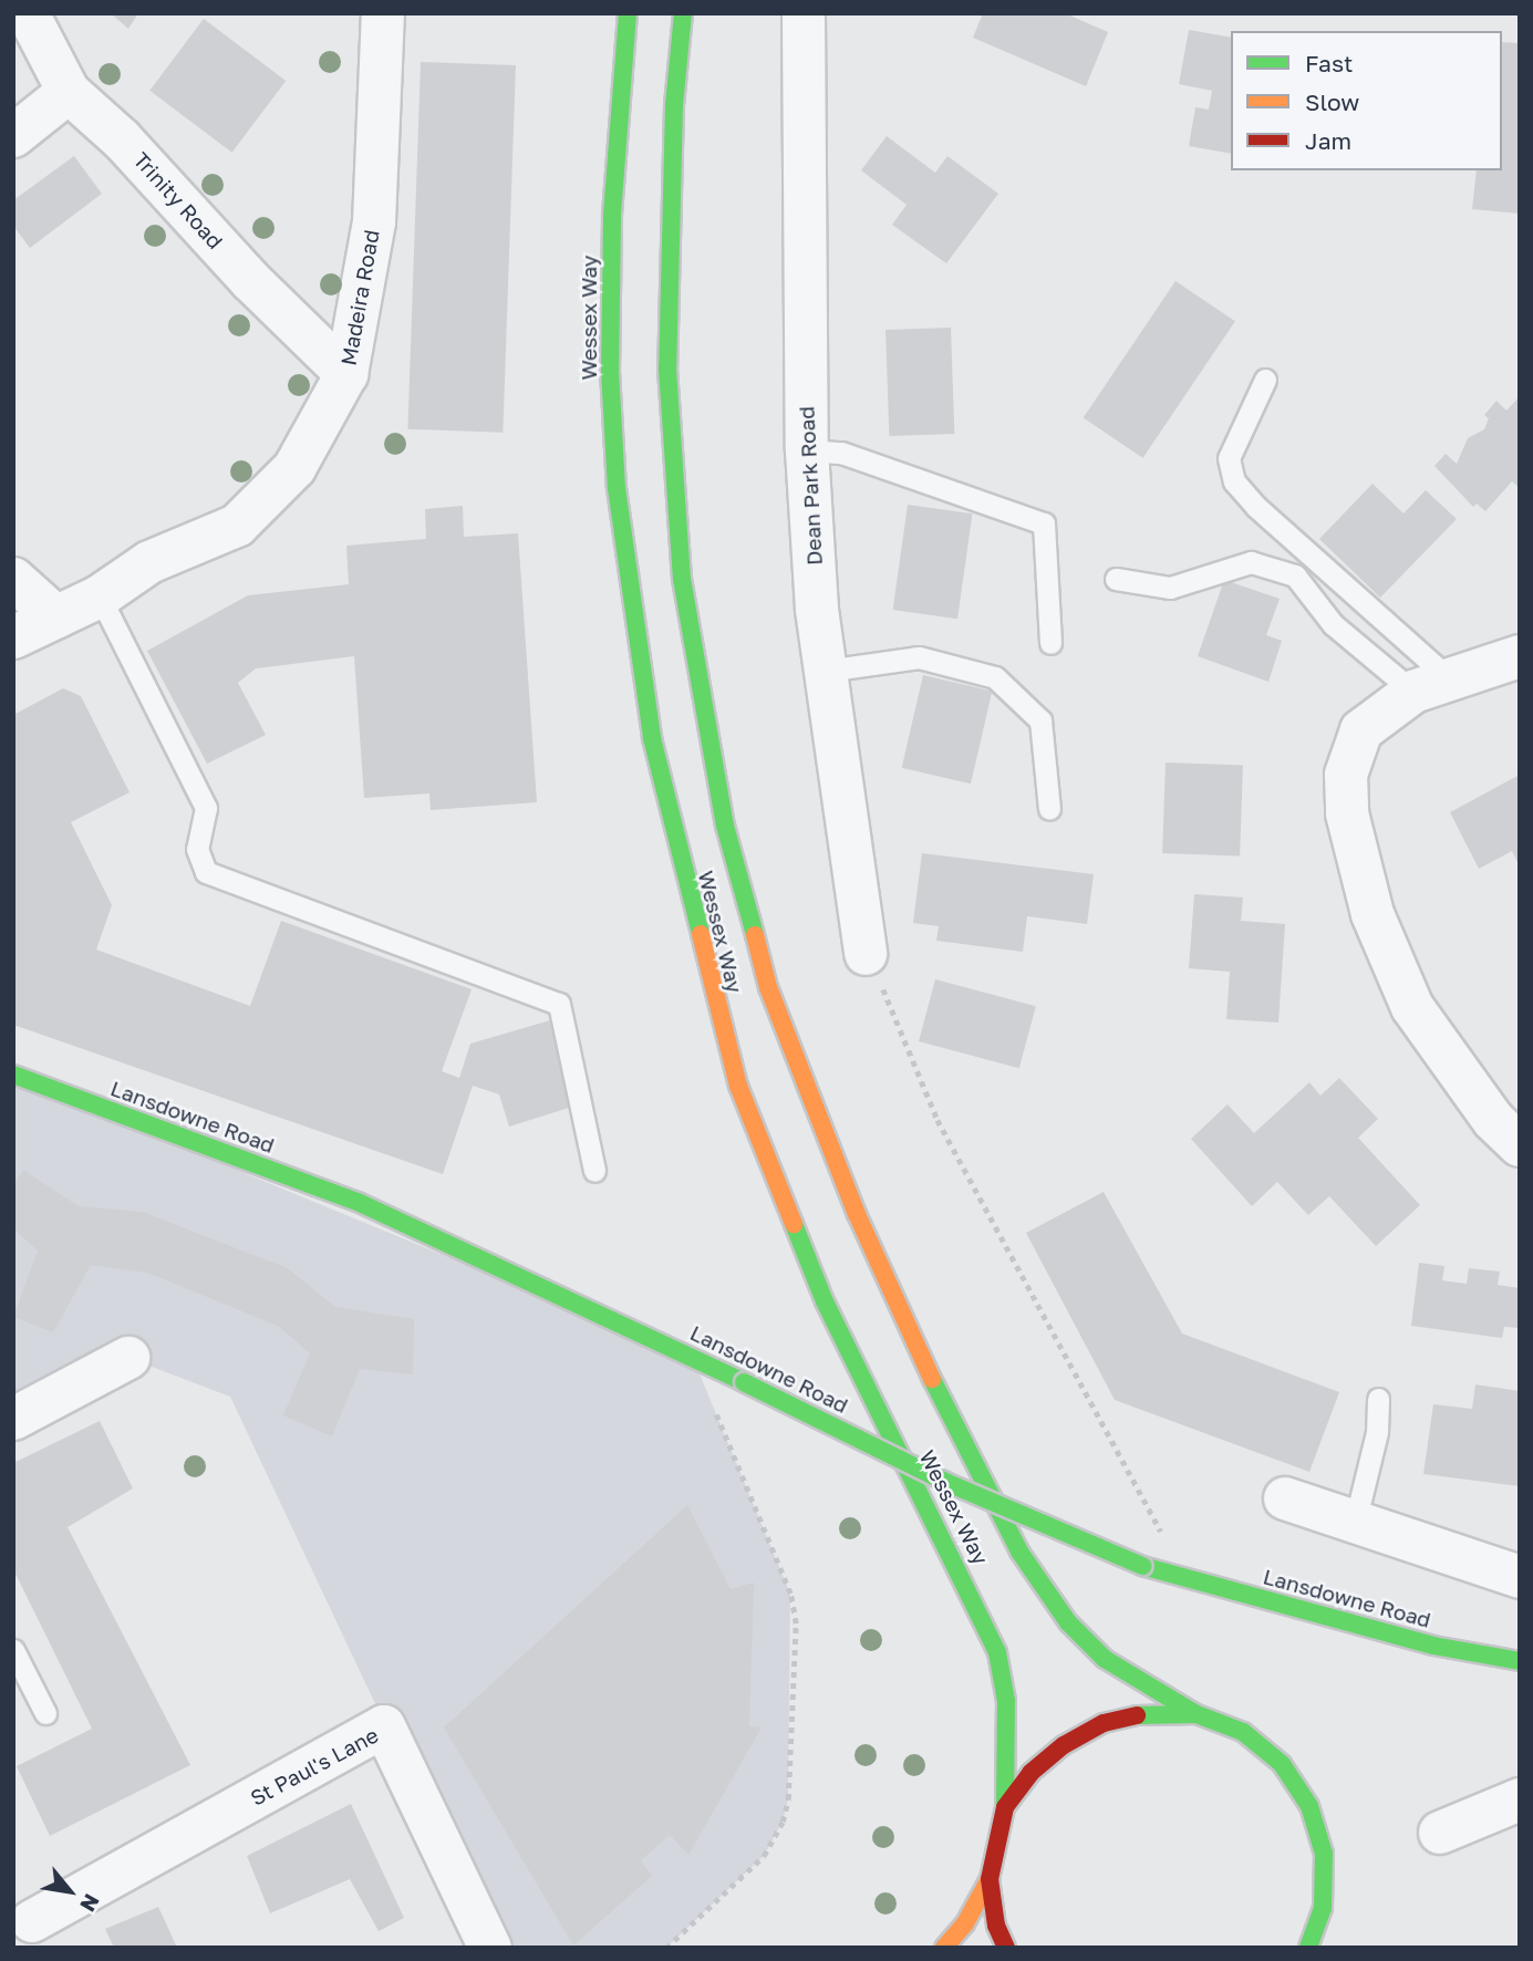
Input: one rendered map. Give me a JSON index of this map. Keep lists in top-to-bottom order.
{
  "streets": {
    "main road": ["Wessex Way", "Lansdowne Road"],
    "street": [
      "Trinity Road",
      "Madeira Road",
      "Dean Park Road",
      "St Paul's Lane"
    ]
  },
  "crossings": [
    ["Trinity Road", "Madeira Road"]
  ],
  "legend": ["Fast", "Slow", "Jam"],
  "north": "bottom right"
}
